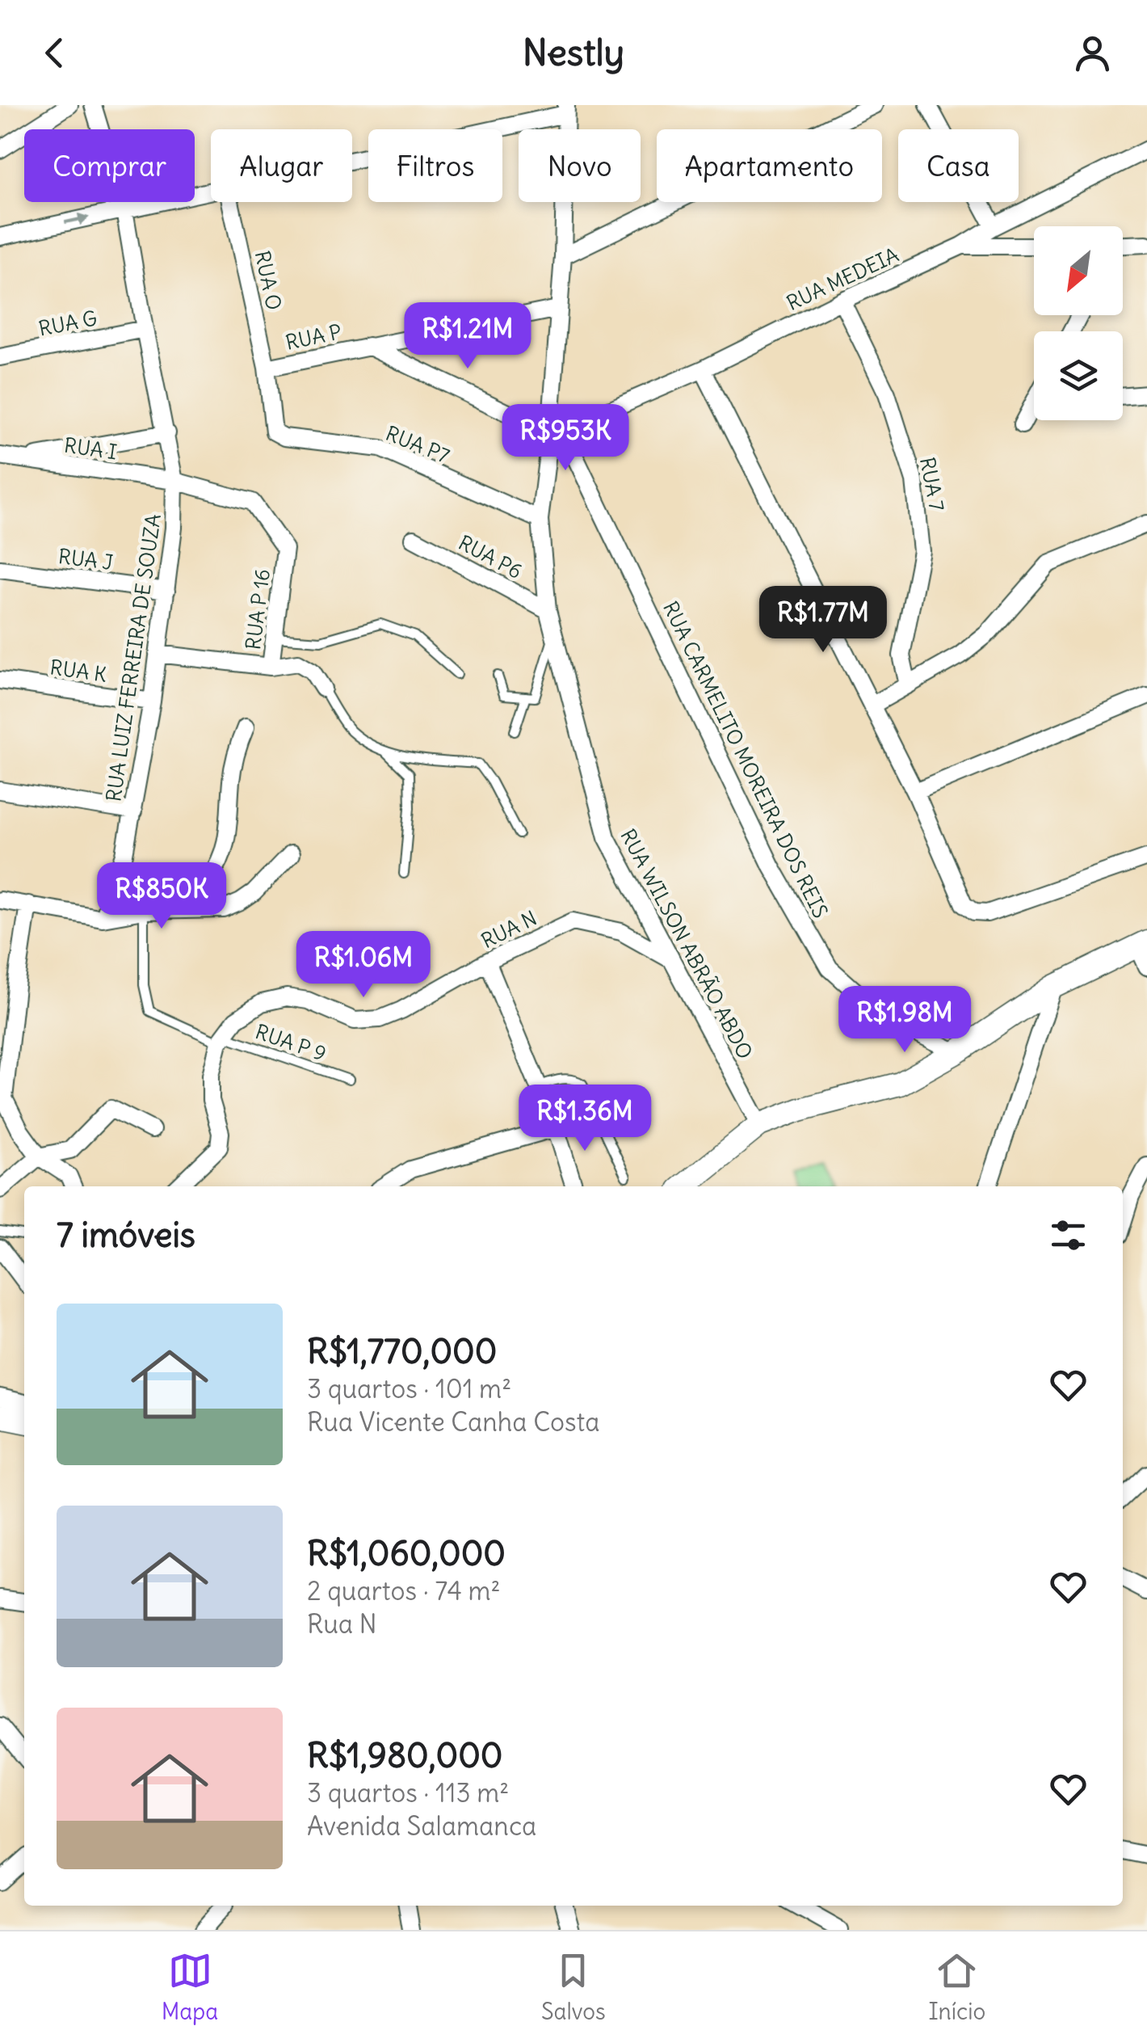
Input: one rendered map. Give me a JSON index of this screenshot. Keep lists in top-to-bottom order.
{
  "streets": {
    "street": [
      "RUA MEDEIA",
      "RUA O",
      "RUA G",
      "RUA P",
      "RUA P7",
      "RUA I",
      "RUA 7",
      "RUA P6",
      "RUA J",
      "RUA P 16",
      "RUA LUIZ FERREIRA DE SOUZA",
      "RUA K",
      "RUA CARMELITO MOREIRA DOS REIS",
      "RUA N",
      "RUA WILSON ABRÃO ABDO"
    ],
    "lane": ["RUA P 9"]
  },
  "crossings": [
    ["RUA MEDEIA", "RUA 7"],
    ["RUA MEDEIA", "RUA CARMELITO MOREIRA DOS REIS"],
    ["RUA MEDEIA", "RUA WILSON ABRÃO ABDO"],
    ["RUA O", "RUA P"],
    ["RUA O", "RUA P7"],
    ["RUA G", "RUA LUIZ FERREIRA DE SOUZA"],
    ["RUA P", "RUA WILSON ABRÃO ABDO"],
    ["RUA P7", "RUA WILSON ABRÃO ABDO"],
    ["RUA I", "RUA P 16"],
    ["RUA I", "RUA LUIZ FERREIRA DE SOUZA"],
    ["RUA P6", "RUA WILSON ABRÃO ABDO"],
    ["RUA J", "RUA LUIZ FERREIRA DE SOUZA"],
    ["RUA P 16", "RUA LUIZ FERREIRA DE SOUZA"],
    ["RUA LUIZ FERREIRA DE SOUZA", "RUA K"],
    ["RUA CARMELITO MOREIRA DOS REIS", "RUA WILSON ABRÃO ABDO"],
    ["RUA N", "RUA WILSON ABRÃO ABDO"],
    ["RUA N", "RUA P 9"]
  ],
  "north": "bottom left",
  "page": {
    "header": "Nestly",
    "chip": [
      "Comprar",
      "Alugar",
      "Filtros",
      "Novo",
      "Apartamento",
      "Casa"
    ],
    "price": [
      "R$1.21M",
      "R$953K",
      "R$1.77M",
      "R$850K",
      "R$1.06M",
      "R$1.98M",
      "R$1.36M"
    ],
    "heading": "7 imóveis",
    "list": [
      {
        "name": "R$1,770,000",
        "note": "3 quartos · 101 m² · Rua Vicente Canha Costa"
      },
      {
        "name": "R$1,060,000",
        "note": "2 quartos · 74 m² · Rua N"
      },
      {
        "name": "R$1,980,000",
        "note": "3 quartos · 113 m² · Avenida Salamanca"
      }
    ],
    "tabs": ["Mapa", "Salvos", "Início"]
  }
}
